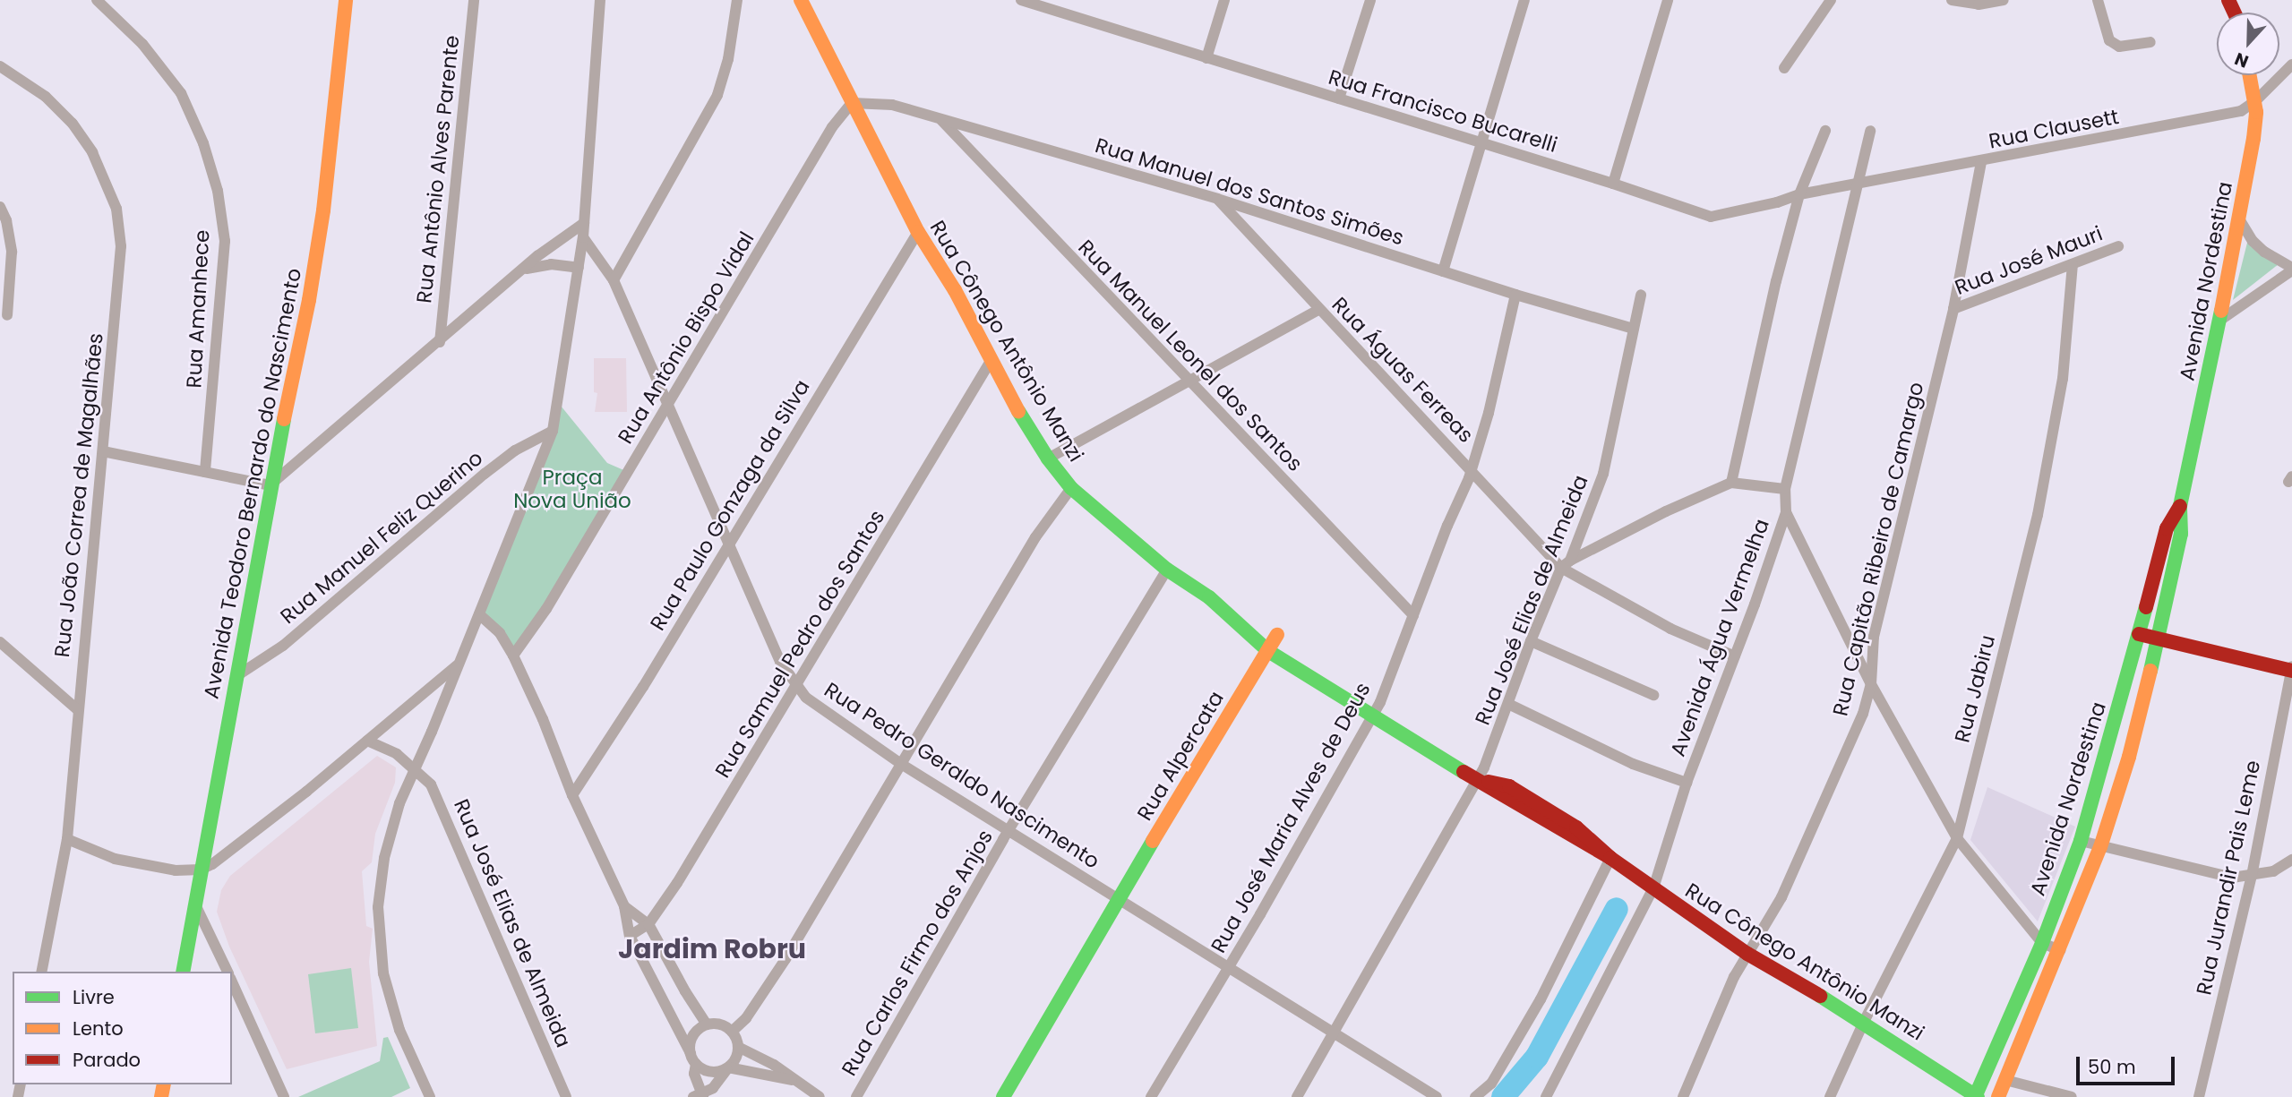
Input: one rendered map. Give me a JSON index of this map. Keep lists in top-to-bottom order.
{
  "streets": {
    "street": [
      "Rua Francisco Bucarelli",
      "Rua Clausett",
      "Rua Antônio Alves Parente",
      "Rua Manuel dos Santos Simões",
      "Rua José Mauri",
      "Avenida Nordestina",
      "Rua Amanhece",
      "Rua Antônio Bispo Vidal",
      "Rua Cônego Antônio Manzi",
      "Rua Manuel Leonel dos Santos",
      "Rua Águas Ferreas",
      "Avenida Teodoro Bernardo do Nascimento",
      "Rua João Correa de Magalhães",
      "Rua Paulo Gonzaga da Silva",
      "Rua Manuel Feliz Querino",
      "Rua Capitão Ribeiro de Camargo",
      "Rua José Elias de Almeida",
      "Avenida Água Vermelha",
      "Rua Samuel Pedro dos Santos",
      "Rua Jabiru",
      "Rua Alpercata",
      "Rua Pedro Geraldo Nascimento",
      "Rua José Maria Alves de Deus",
      "Rua Jurandir Pais Leme",
      "Rua Carlos Firmo dos Anjos"
    ]
  },
  "crossings": [
    ["Rua Francisco Bucarelli", "Rua Clausett"],
    ["Rua Francisco Bucarelli", "Avenida Água Vermelha"],
    ["Rua Clausett", "Avenida Nordestina"],
    ["Rua Clausett", "Rua Capitão Ribeiro de Camargo"],
    ["Rua Clausett", "Avenida Água Vermelha"],
    ["Rua Manuel dos Santos Simões", "Rua Antônio Bispo Vidal"],
    ["Rua Manuel dos Santos Simões", "Rua Cônego Antônio Manzi"],
    ["Rua Manuel dos Santos Simões", "Rua Manuel Leonel dos Santos"],
    ["Rua Manuel dos Santos Simões", "Rua Águas Ferreas"],
    ["Rua Manuel dos Santos Simões", "Rua José Elias de Almeida"],
    ["Rua Manuel dos Santos Simões", "Rua José Maria Alves de Deus"],
    ["Rua José Mauri", "Rua Capitão Ribeiro de Camargo"],
    ["Rua José Mauri", "Rua Jabiru"],
    ["Avenida Nordestina", "Rua Cônego Antônio Manzi"],
    ["Rua Antônio Bispo Vidal", "Rua Cônego Antônio Manzi"],
    ["Rua Antônio Bispo Vidal", "Rua Pedro Geraldo Nascimento"],
    ["Rua Cônego Antônio Manzi", "Rua Paulo Gonzaga da Silva"],
    ["Rua Cônego Antônio Manzi", "Rua Capitão Ribeiro de Camargo"],
    ["Rua Cônego Antônio Manzi", "Rua José Elias de Almeida"],
    ["Rua Cônego Antônio Manzi", "Avenida Água Vermelha"],
    ["Rua Cônego Antônio Manzi", "Rua Samuel Pedro dos Santos"],
    ["Rua Cônego Antônio Manzi", "Rua Jabiru"],
    ["Rua Cônego Antônio Manzi", "Rua Alpercata"],
    ["Rua Cônego Antônio Manzi", "Rua José Maria Alves de Deus"],
    ["Rua Cônego Antônio Manzi", "Rua Carlos Firmo dos Anjos"],
    ["Rua Manuel Leonel dos Santos", "Rua José Maria Alves de Deus"],
    ["Rua Águas Ferreas", "Rua José Elias de Almeida"],
    ["Rua Águas Ferreas", "Avenida Água Vermelha"],
    ["Rua Águas Ferreas", "Rua José Maria Alves de Deus"],
    ["Avenida Teodoro Bernardo do Nascimento", "Rua Manuel Feliz Querino"],
    ["Rua Paulo Gonzaga da Silva", "Rua Pedro Geraldo Nascimento"],
    ["Rua José Elias de Almeida", "Rua Pedro Geraldo Nascimento"],
    ["Rua Samuel Pedro dos Santos", "Rua Pedro Geraldo Nascimento"],
    ["Rua Alpercata", "Rua Pedro Geraldo Nascimento"],
    ["Rua Pedro Geraldo Nascimento", "Rua José Maria Alves de Deus"],
    ["Rua Pedro Geraldo Nascimento", "Rua Carlos Firmo dos Anjos"]
  ],
  "districts": ["Jardim Robru"],
  "parks": ["Praça Nova União"],
  "legend": ["Livre", "Lento", "Parado"],
  "scale_bar": "50 m",
  "north": "bottom"
}
